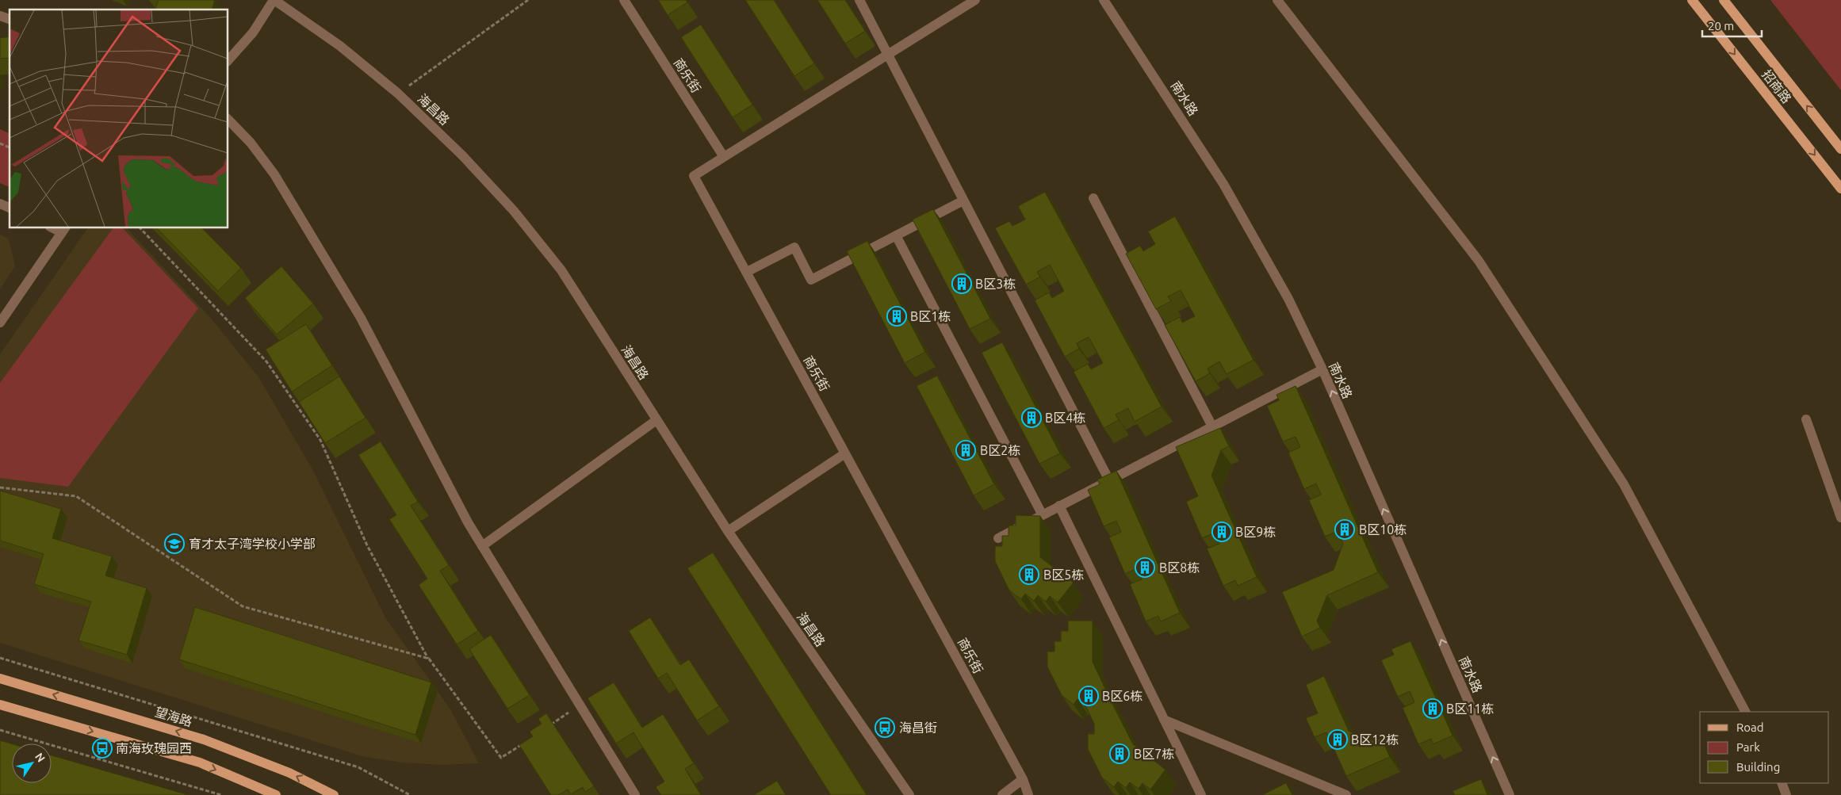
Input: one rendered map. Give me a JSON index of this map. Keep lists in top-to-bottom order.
{
  "streets": {
    "main road": ["招商路", "望海路"],
    "street": ["商乐街", "南水路", "海昌路"]
  },
  "one_way": ["南水路"],
  "places": {
    "building": [
      "B区3栋",
      "B区1栋",
      "B区4栋",
      "B区2栋",
      "B区10栋",
      "B区9栋",
      "B区8栋",
      "B区5栋",
      "B区6栋",
      "B区11栋",
      "B区12栋",
      "B区7栋"
    ],
    "school or university": ["育才太子湾学校小学部"],
    "bus stop": ["海昌街", "南海玫瑰园西"]
  },
  "legend": ["Road", "Park", "Building"],
  "scale_bar": "20 m",
  "north": "top right"
}
